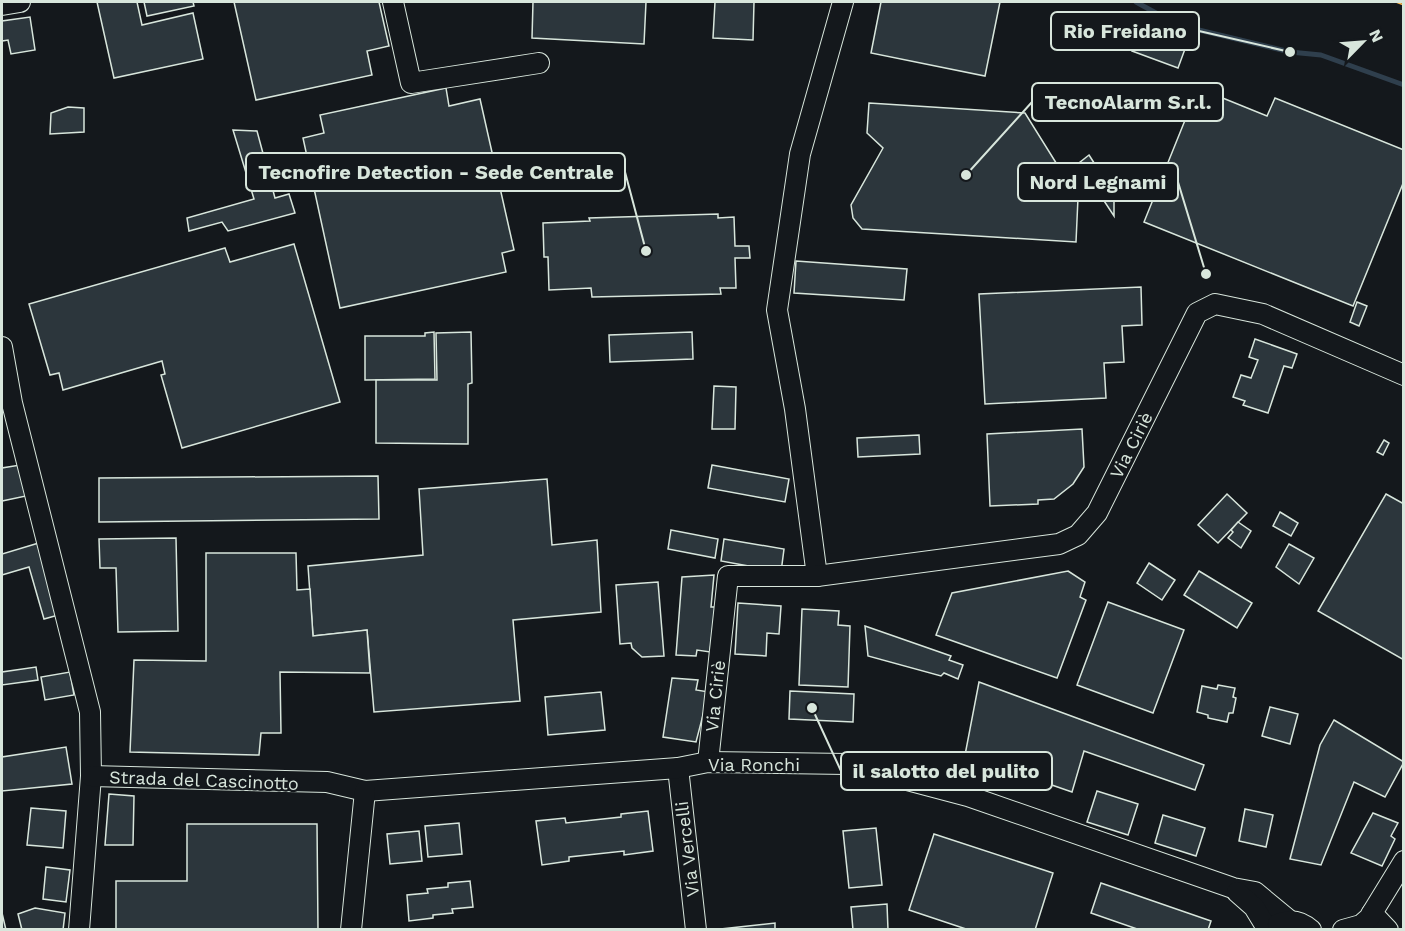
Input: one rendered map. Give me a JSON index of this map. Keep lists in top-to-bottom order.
{
  "streets": {
    "street": [
      "Via Ciriè",
      "Via Ronchi",
      "Strada del Cascinotto",
      "Via Vercelli"
    ]
  },
  "crossings": [
    ["Via Ciriè", "Via Ronchi"],
    ["Via Ronchi", "Strada del Cascinotto"],
    ["Via Ronchi", "Via Vercelli"]
  ],
  "places": [
    "Rio Freidano",
    "TecnoAlarm S.r.l.",
    "Tecnofire Detection - Sede Centrale",
    "Nord Legnami",
    "il salotto del pulito"
  ],
  "north": "top right"
}
